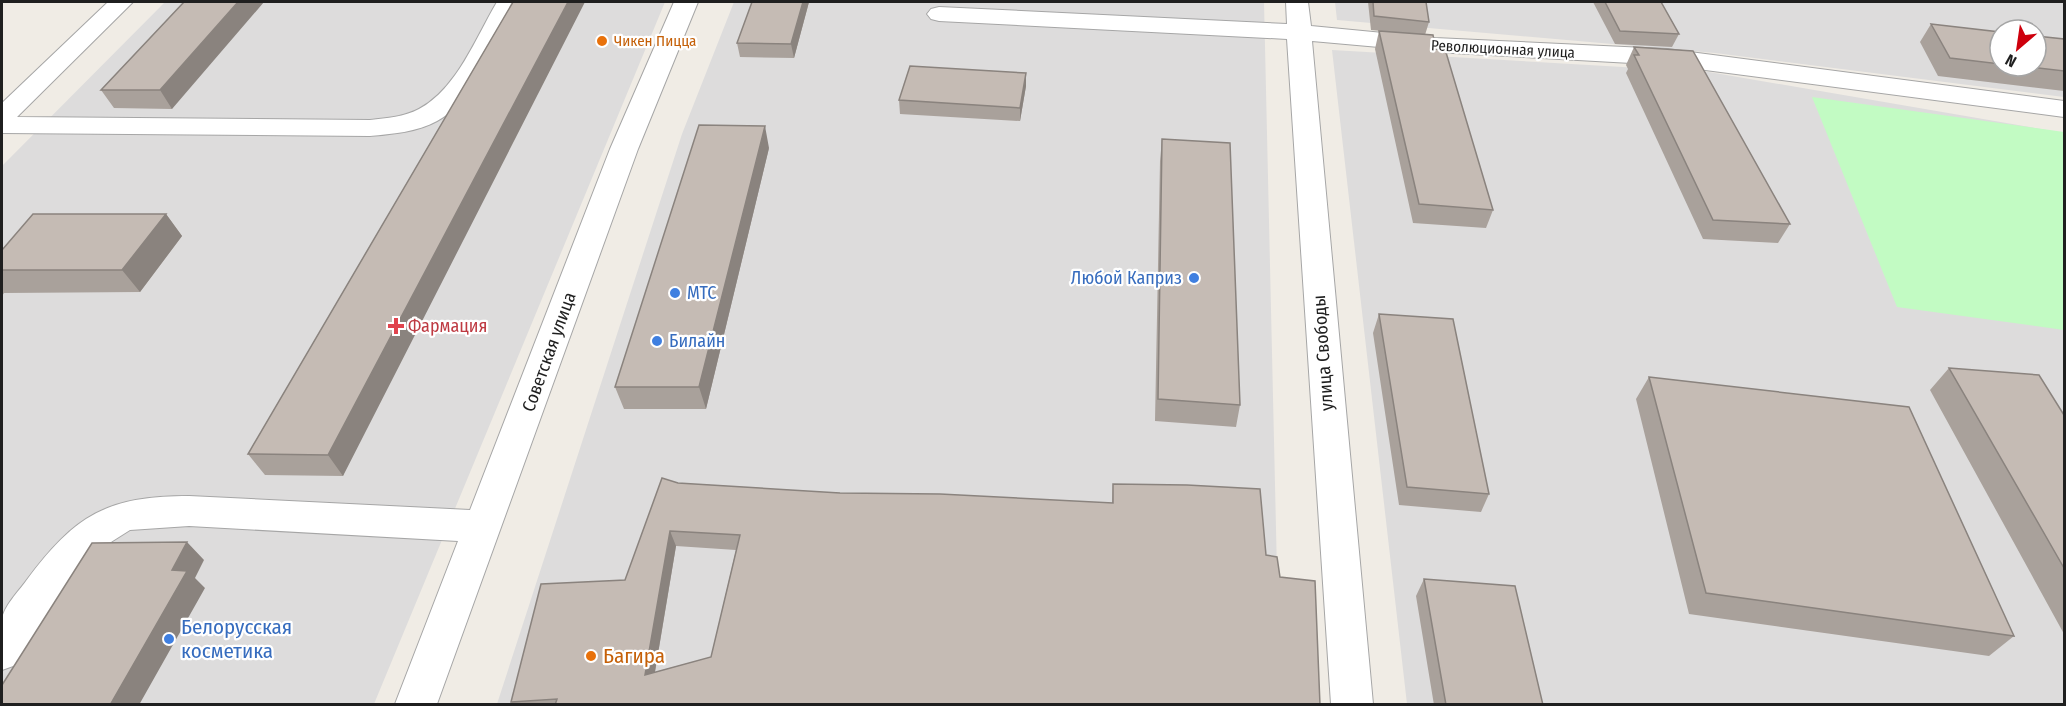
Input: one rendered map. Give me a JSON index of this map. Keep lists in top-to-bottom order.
{
  "streets": {
    "street": ["Революционная улица", "Советская улица", "улица Свободы"]
  },
  "crossings": [
    ["Революционная улица", "улица Свободы"]
  ],
  "places": {
    "other": [
      "Чикен Пицца",
      "Любой Каприз",
      "МТС",
      "Билайн",
      "Белорусская косметика",
      "Багира"
    ],
    "health": ["Фармация"]
  },
  "north": "bottom left"
}
